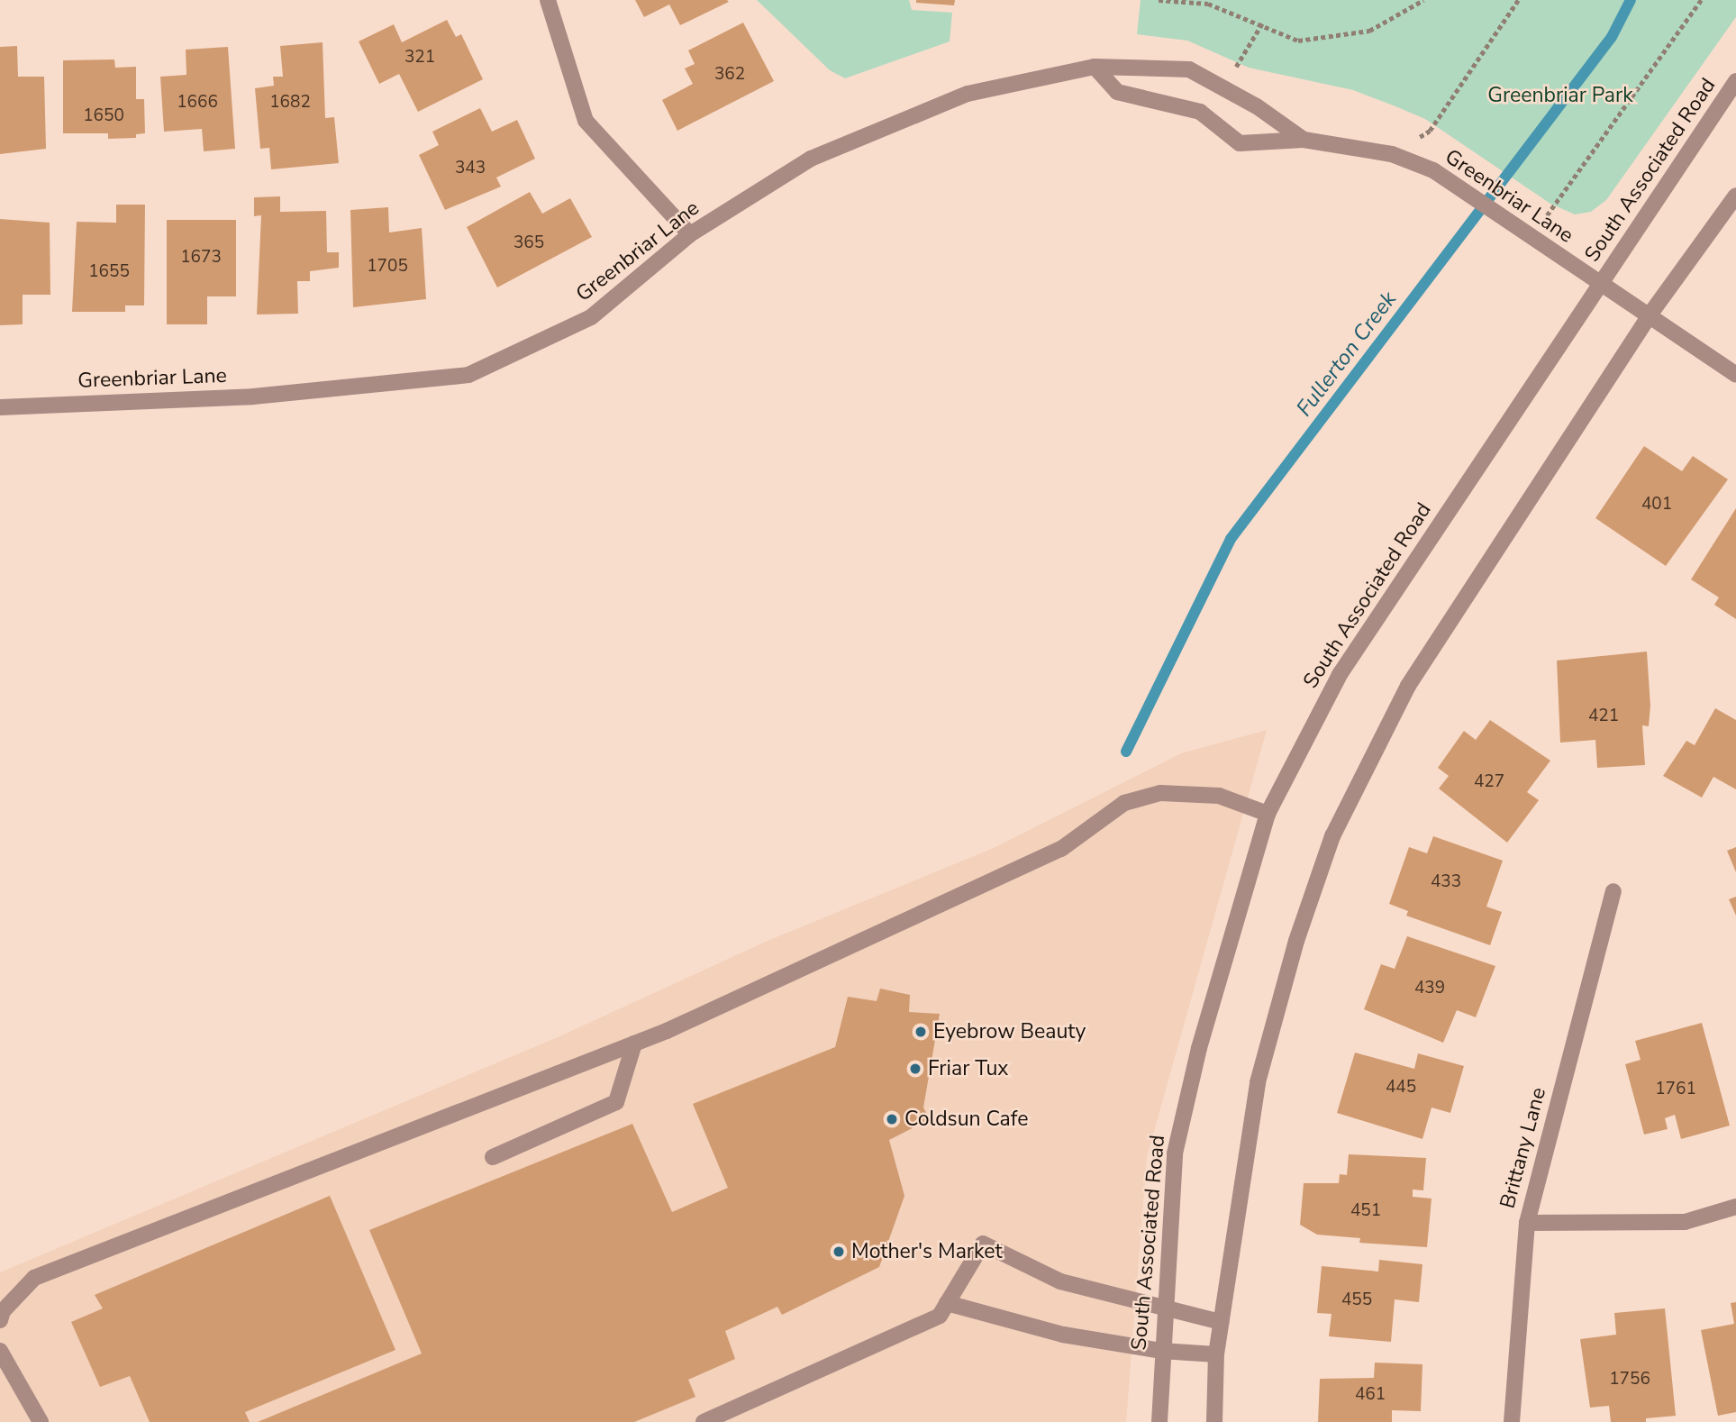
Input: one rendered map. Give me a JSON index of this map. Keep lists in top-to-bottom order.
{
  "streets": {
    "street": ["South Associated Road", "Greenbriar Lane", "Brittany Lane"]
  },
  "crossings": [
    ["South Associated Road", "Greenbriar Lane"]
  ],
  "water": ["Fullerton Creek"],
  "parks": ["Greenbriar Park"],
  "places": [
    "Eyebrow Beauty",
    "Friar Tux",
    "Coldsun Cafe",
    "Mother's Market"
  ],
  "house_numbers": [
    "321",
    "362",
    "1666",
    "1682",
    "1650",
    "343",
    "365",
    "1673",
    "1705",
    "1655",
    "401",
    "421",
    "427",
    "433",
    "439",
    "445",
    "1761",
    "451",
    "455",
    "1756",
    "461"
  ]
}
